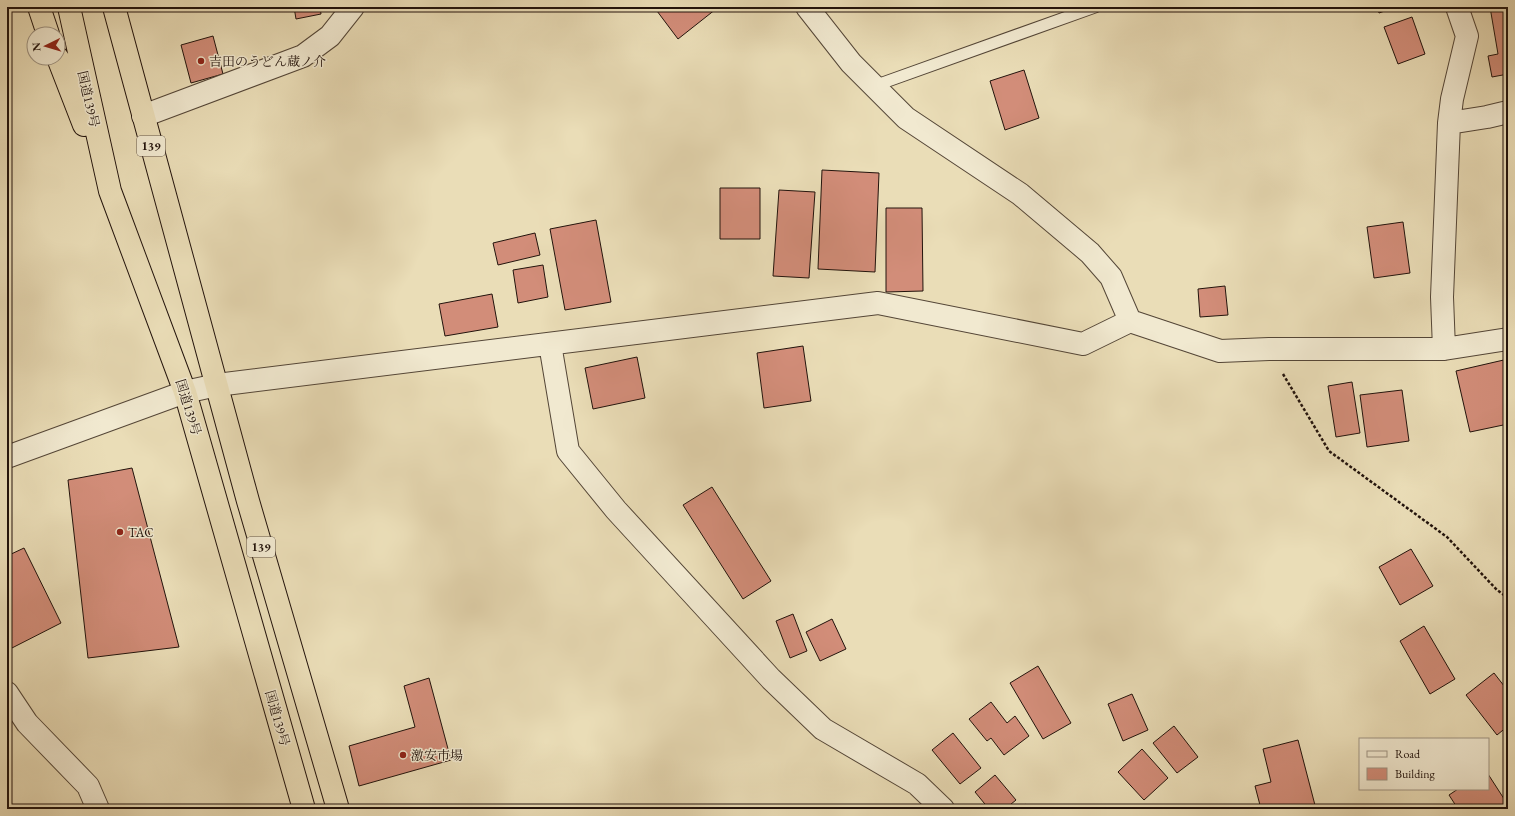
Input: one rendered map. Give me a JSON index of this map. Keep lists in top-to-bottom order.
{
  "streets": {
    "highway": ["国道139号", "139"]
  },
  "places": ["吉田のうどん蔵ノ介", "TAC", "激安市場"],
  "legend": ["Road", "Building"],
  "north": "left"
}
